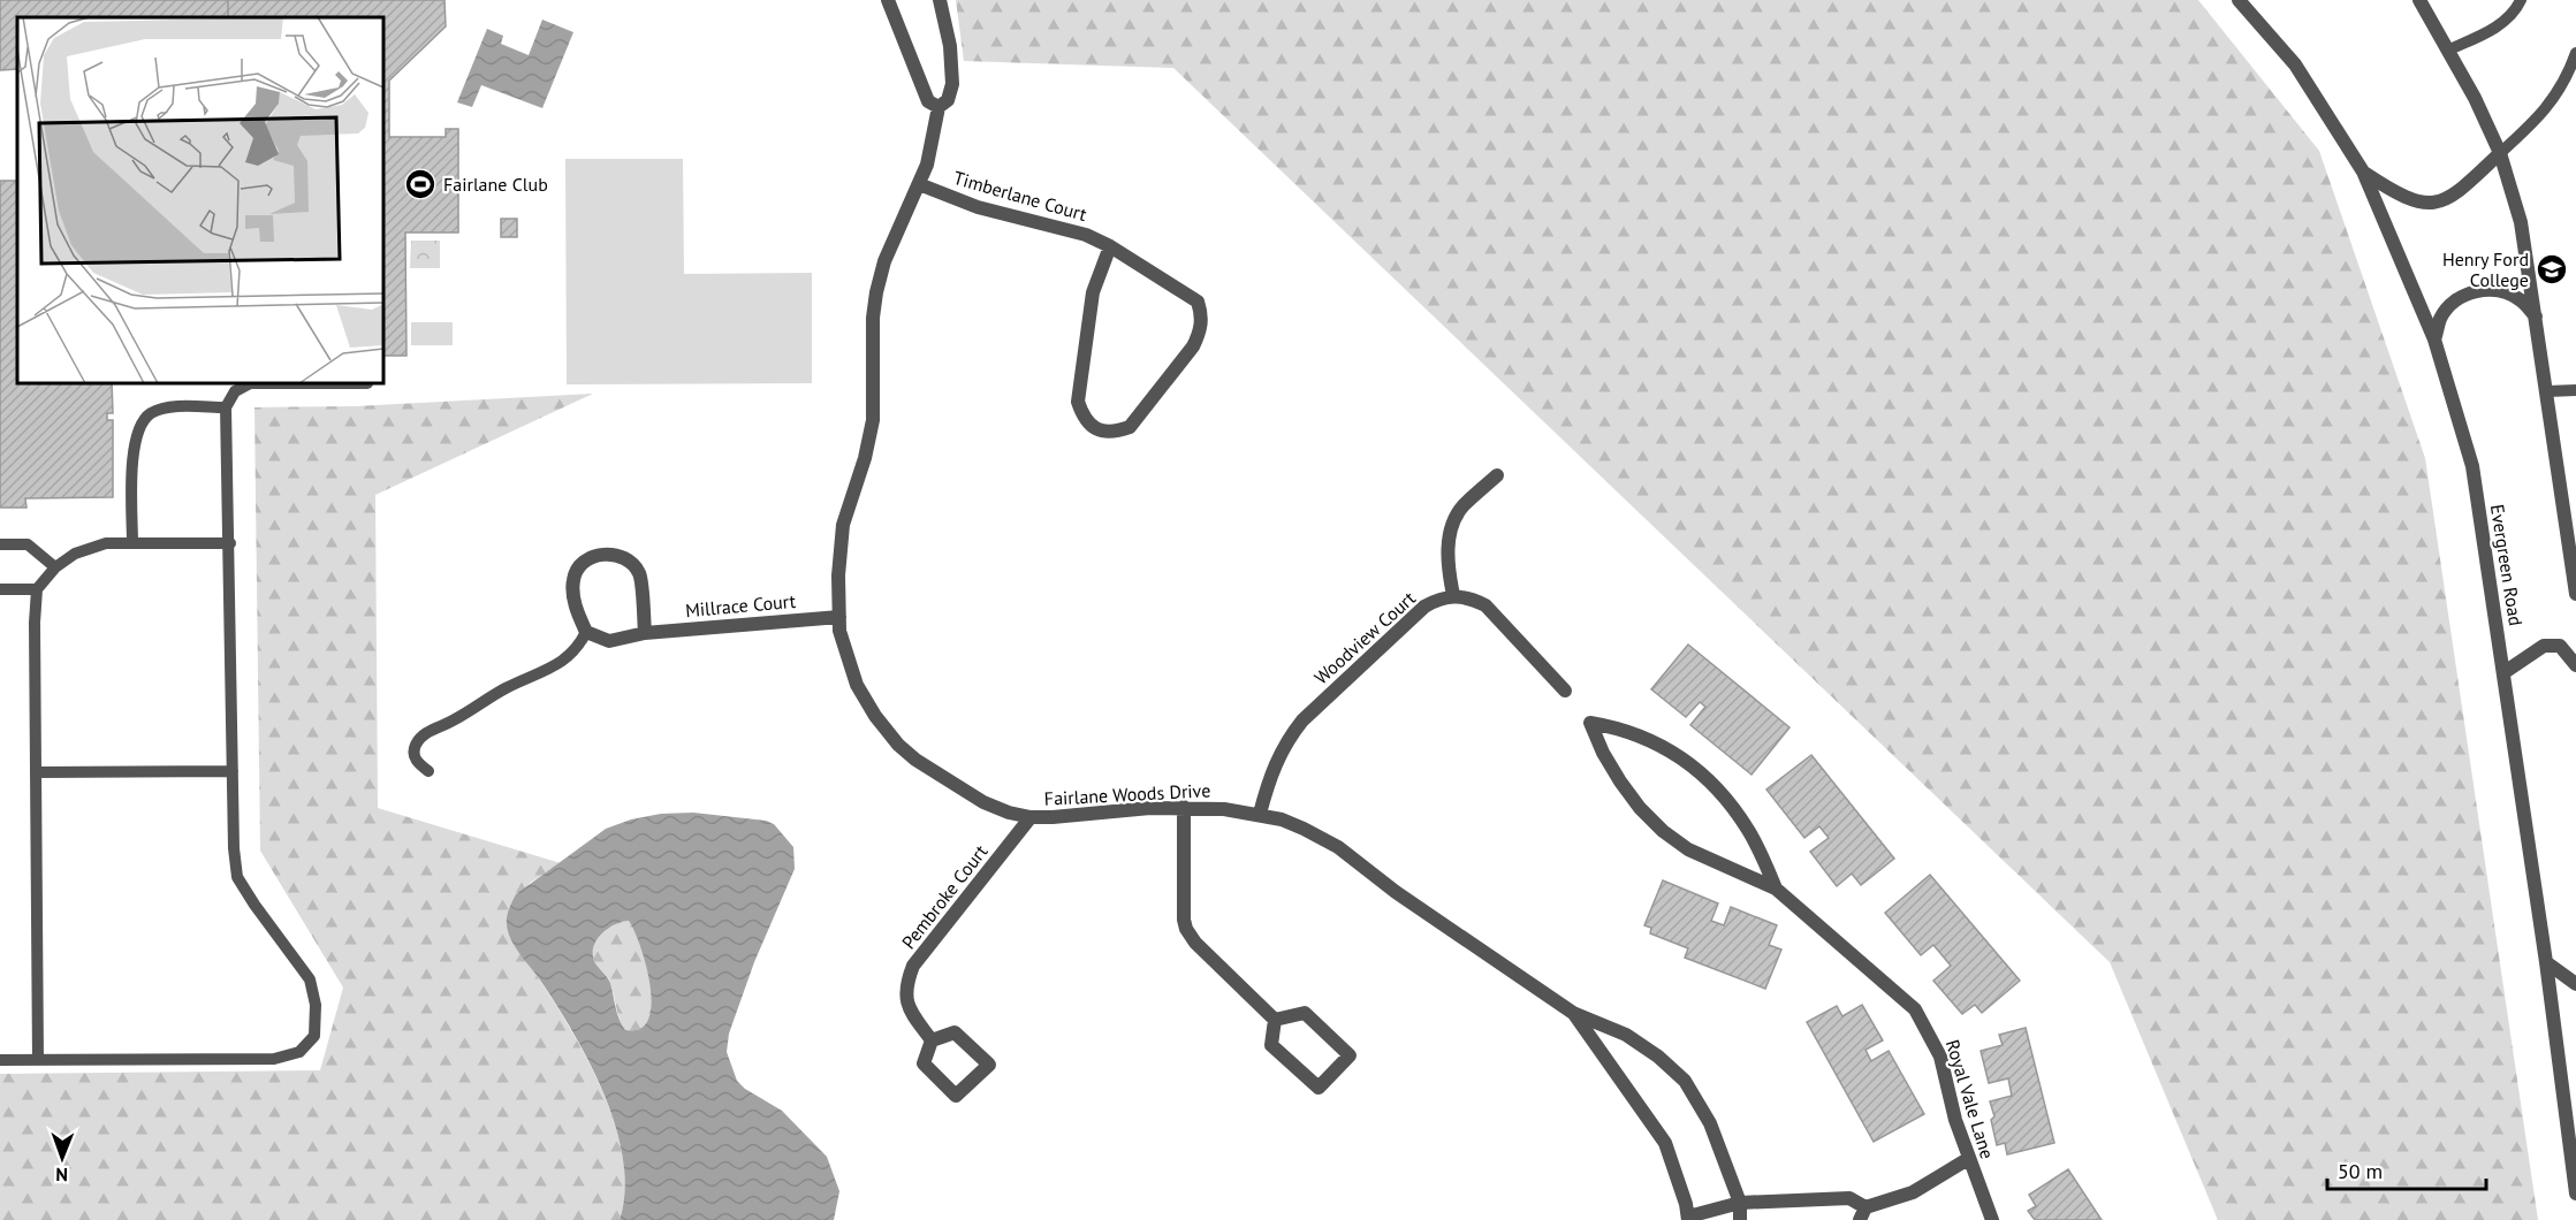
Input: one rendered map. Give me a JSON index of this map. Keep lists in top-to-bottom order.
{
  "streets": {
    "street": [
      "Timberlane Court",
      "Evergreen Road",
      "Millrace Court",
      "Woodview Court",
      "Fairlane Woods Drive",
      "Pembroke Court",
      "Royal Vale Lane"
    ]
  },
  "crossings": [
    ["Timberlane Court", "Fairlane Woods Drive"],
    ["Millrace Court", "Fairlane Woods Drive"],
    ["Woodview Court", "Fairlane Woods Drive"],
    ["Fairlane Woods Drive", "Pembroke Court"]
  ],
  "places": {
    "sports": ["Fairlane Club"],
    "school or university": ["Henry Ford College"]
  },
  "scale_bar": "50 m",
  "north": "bottom"
}
